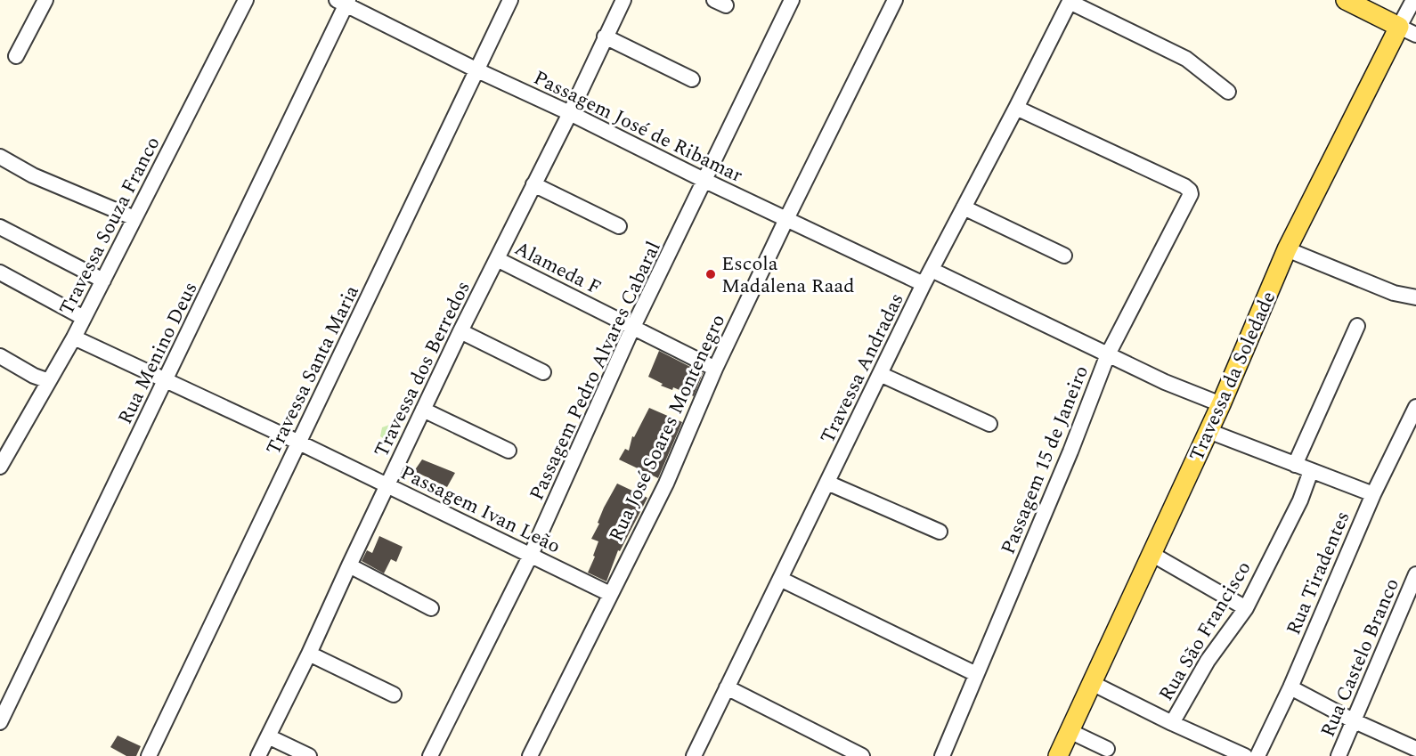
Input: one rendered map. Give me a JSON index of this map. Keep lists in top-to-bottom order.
{
  "streets": {
    "main road": ["Travessa da Soledade"],
    "street": [
      "Passagem José de Ribamar",
      "Travessa Souza Franco",
      "Alameda F",
      "Rua Menino Deus",
      "Travessa Andradas",
      "Travessa dos Berredos",
      "Travessa Santa Maria",
      "Passagem Pedro Alvares Cabaral",
      "Rua José Soares Montenegro",
      "Passagem 15 de Janeiro",
      "Passagem Ivan Leão",
      "Rua Tiradentes",
      "Rua São Francisco",
      "Rua Castelo Branco"
    ]
  },
  "crossings": [
    ["Passagem José de Ribamar", "Rua Menino Deus"],
    ["Passagem José de Ribamar", "Travessa Andradas"],
    ["Passagem José de Ribamar", "Travessa dos Berredos"],
    ["Passagem José de Ribamar", "Travessa Santa Maria"],
    ["Passagem José de Ribamar", "Passagem Pedro Alvares Cabaral"],
    ["Passagem José de Ribamar", "Rua José Soares Montenegro"],
    ["Travessa Souza Franco", "Passagem Ivan Leão"],
    ["Alameda F", "Travessa dos Berredos"],
    ["Alameda F", "Passagem Pedro Alvares Cabaral"],
    ["Alameda F", "Rua José Soares Montenegro"],
    ["Rua Menino Deus", "Passagem Ivan Leão"],
    ["Travessa Andradas", "Passagem 15 de Janeiro"],
    ["Travessa dos Berredos", "Passagem Ivan Leão"],
    ["Travessa Santa Maria", "Passagem Ivan Leão"],
    ["Passagem Pedro Alvares Cabaral", "Passagem Ivan Leão"],
    ["Rua José Soares Montenegro", "Passagem Ivan Leão"]
  ],
  "places": ["Escola Madalena Raad"]
}
